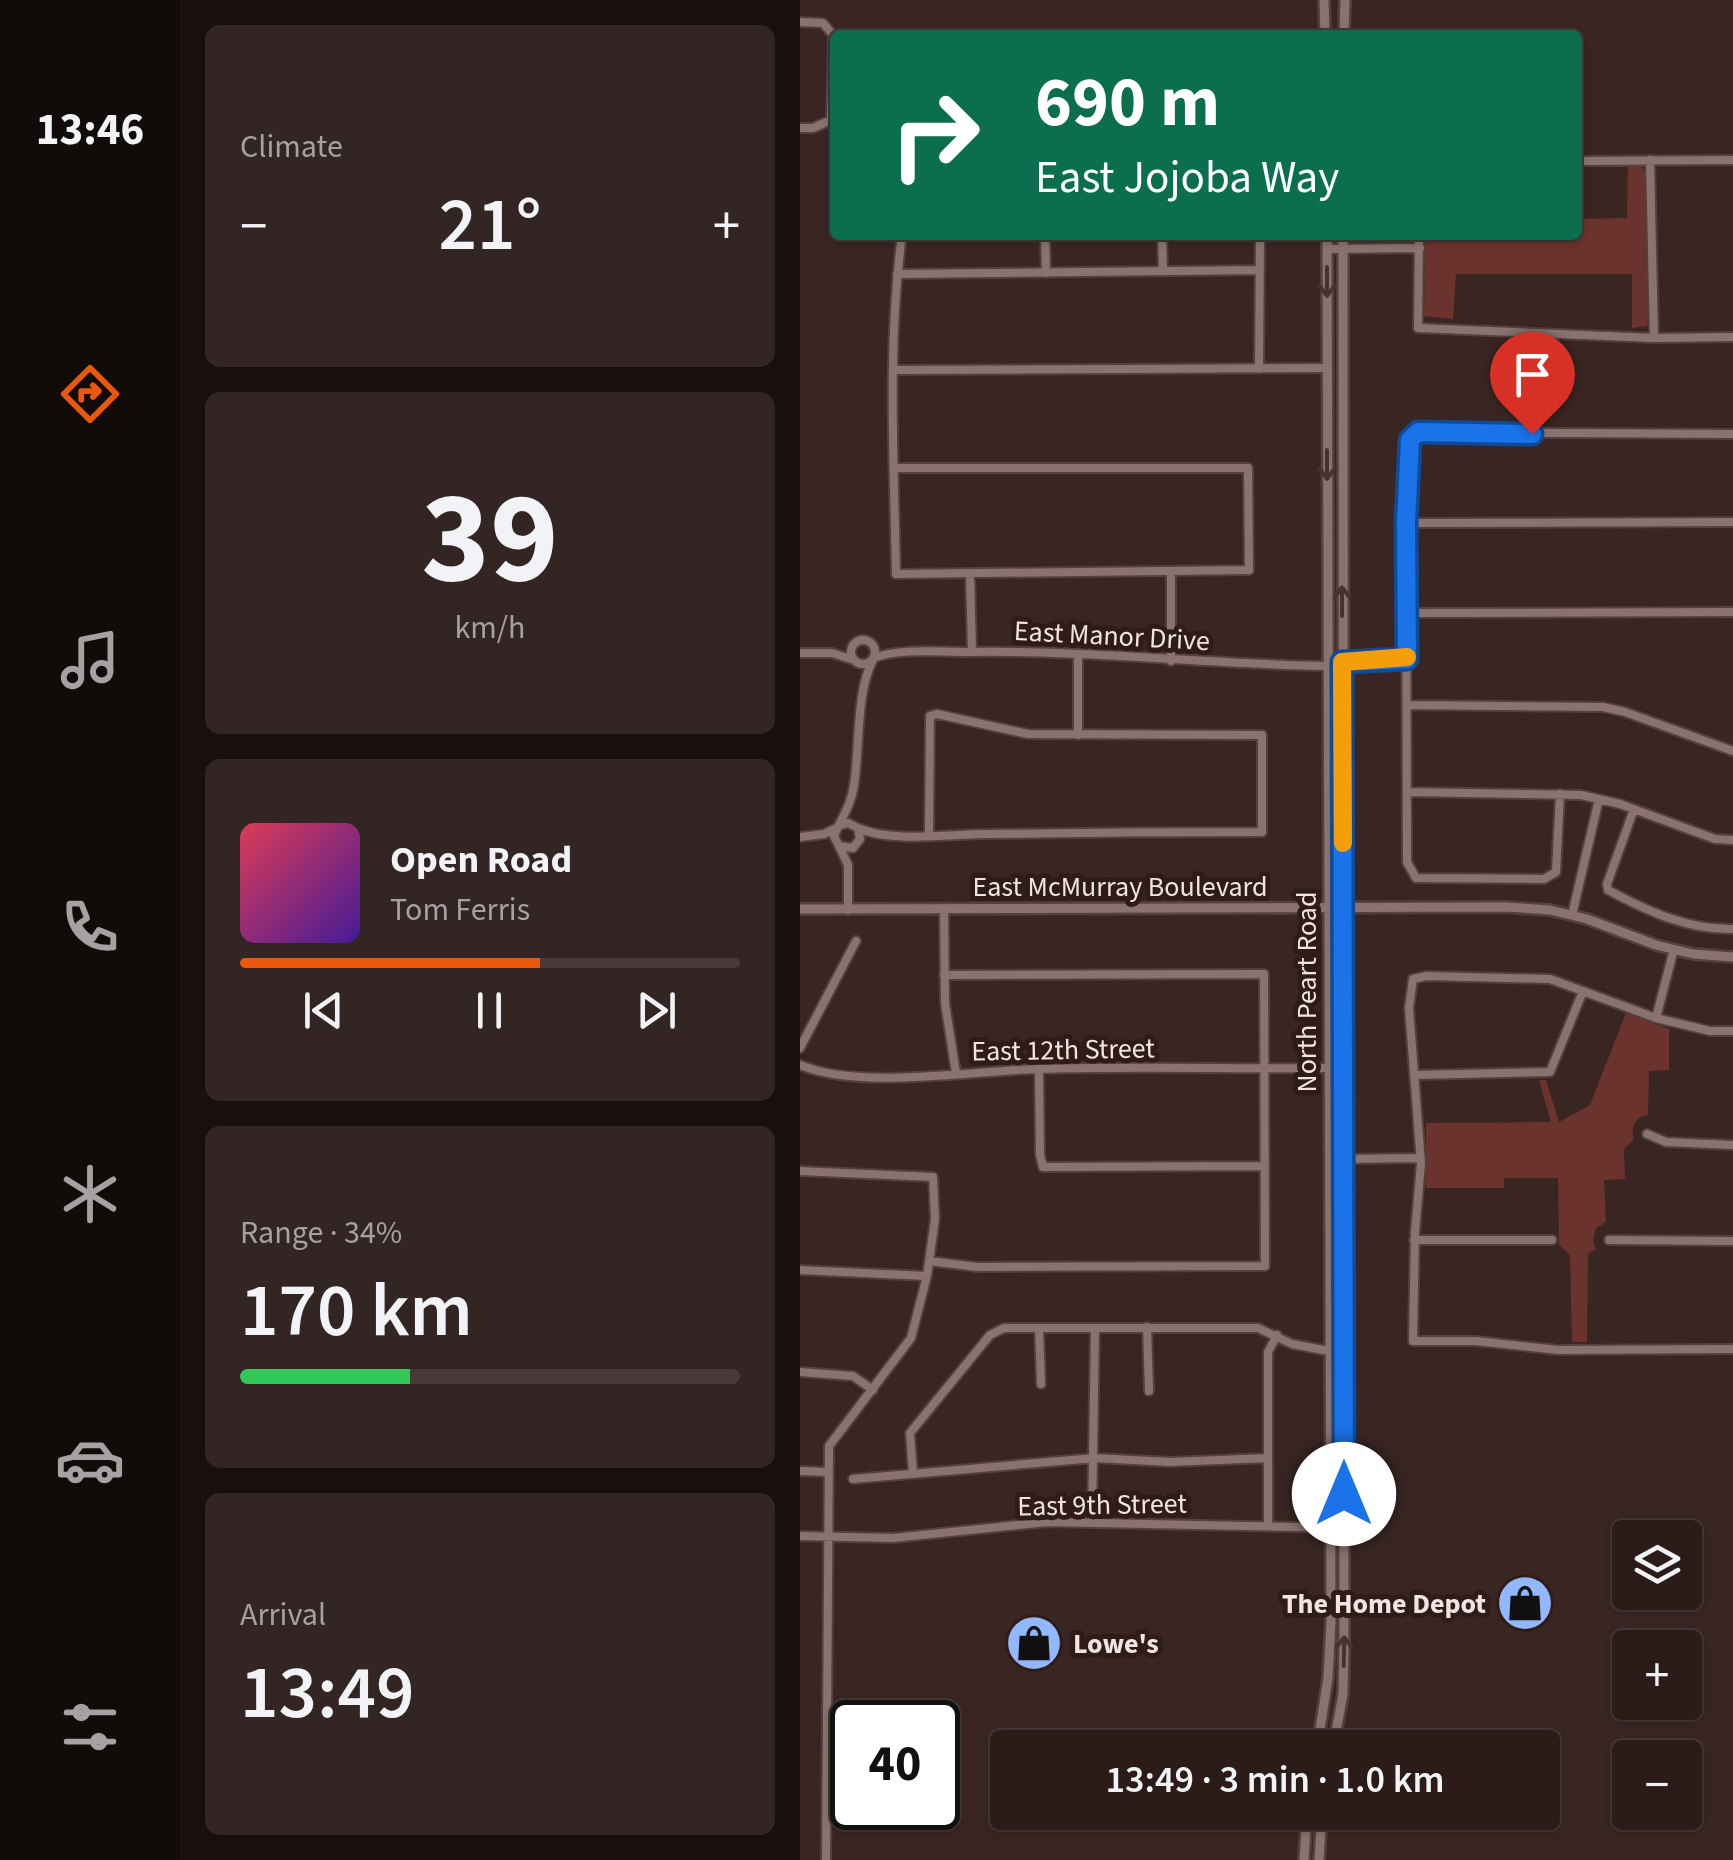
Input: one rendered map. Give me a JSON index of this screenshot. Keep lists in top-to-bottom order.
{
  "streets": {
    "street": [
      "East Manor Drive",
      "East McMurray Boulevard",
      "North Peart Road",
      "East 12th Street",
      "East 9th Street"
    ]
  },
  "crossings": [
    ["East Manor Drive", "North Peart Road"],
    ["East McMurray Boulevard", "North Peart Road"],
    ["North Peart Road", "East 12th Street"],
    ["North Peart Road", "East 9th Street"]
  ],
  "places": {
    "shop": ["The Home Depot", "Lowe's"]
  },
  "page": {
    "tabs": "13:46",
    "tile": [
      "Climate",
      ["39", "km/h"],
      ["Range · 34%", "170 km"],
      ["Arrival", "13:49"]
    ],
    "turn": ["690 m", "East Jojoba Way"],
    "heat": ["−", "21°", "+"],
    "song": ["Open Road", "Tom Ferris"],
    "map_buttons": ["+", "−"],
    "limit": "40",
    "trip": "13:49 · 3 min · 1.0 km"
  }
}
